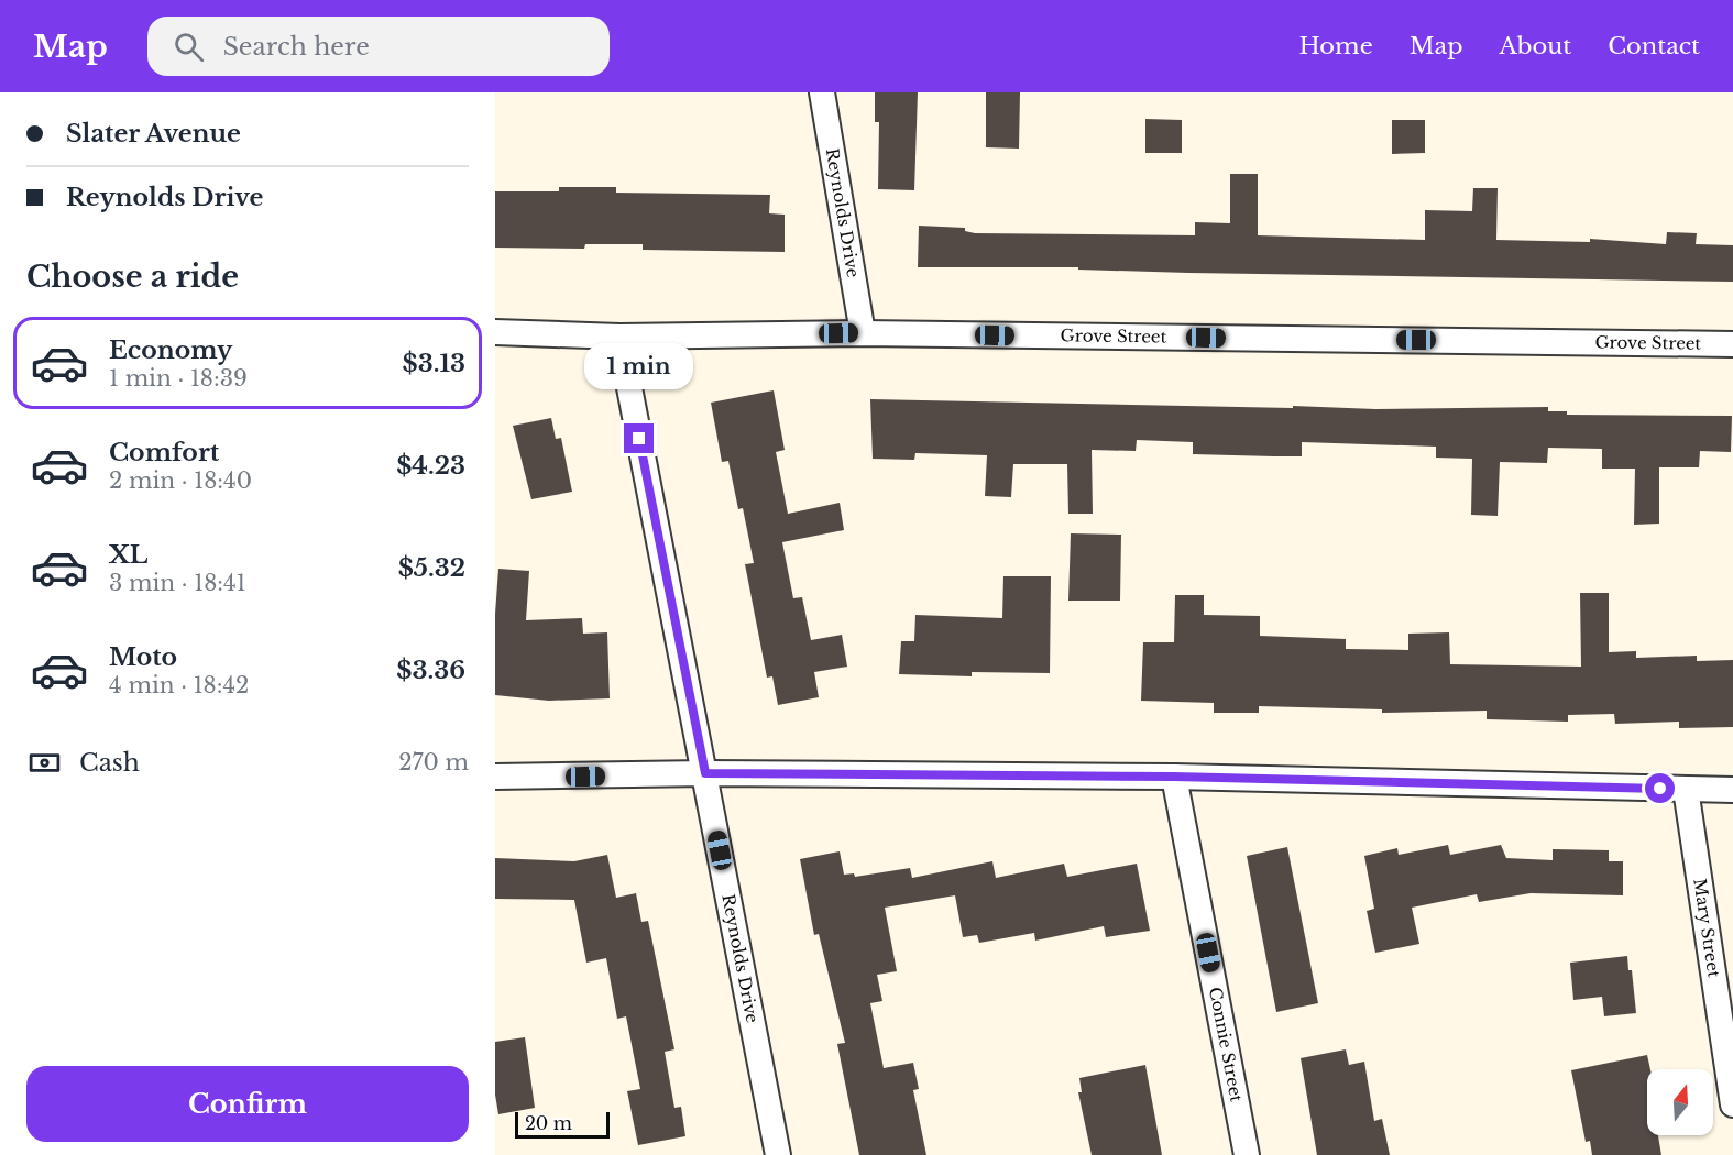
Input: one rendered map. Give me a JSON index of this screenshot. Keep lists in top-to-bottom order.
{
  "streets": {
    "street": [
      "Reynolds Drive",
      "Grove Street",
      "Mary Street",
      "Connie Street"
    ]
  },
  "crossings": [
    ["Reynolds Drive", "Grove Street"]
  ],
  "scale_bar": "20 m",
  "north": "top",
  "page": {
    "header": "Map",
    "search": "Search here",
    "nav": [
      "Home",
      "Map",
      "About",
      "Contact"
    ],
    "banner": ["Slater Avenue", "Reynolds Drive"],
    "heading": "Choose a ride",
    "list": [
      {
        "name": "Economy",
        "note": "1 min · 18:39",
        "value": "$3.13"
      },
      {
        "name": "Comfort",
        "note": "2 min · 18:40",
        "value": "$4.23"
      },
      {
        "name": "XL",
        "note": "3 min · 18:41",
        "value": "$5.32"
      },
      {
        "name": "Moto",
        "note": "4 min · 18:42",
        "value": "$3.36"
      }
    ],
    "bubble": "1 min",
    "pay": ["Cash", "270 m"],
    "buttons": "Confirm",
    "scale": "20 m"
  }
}
